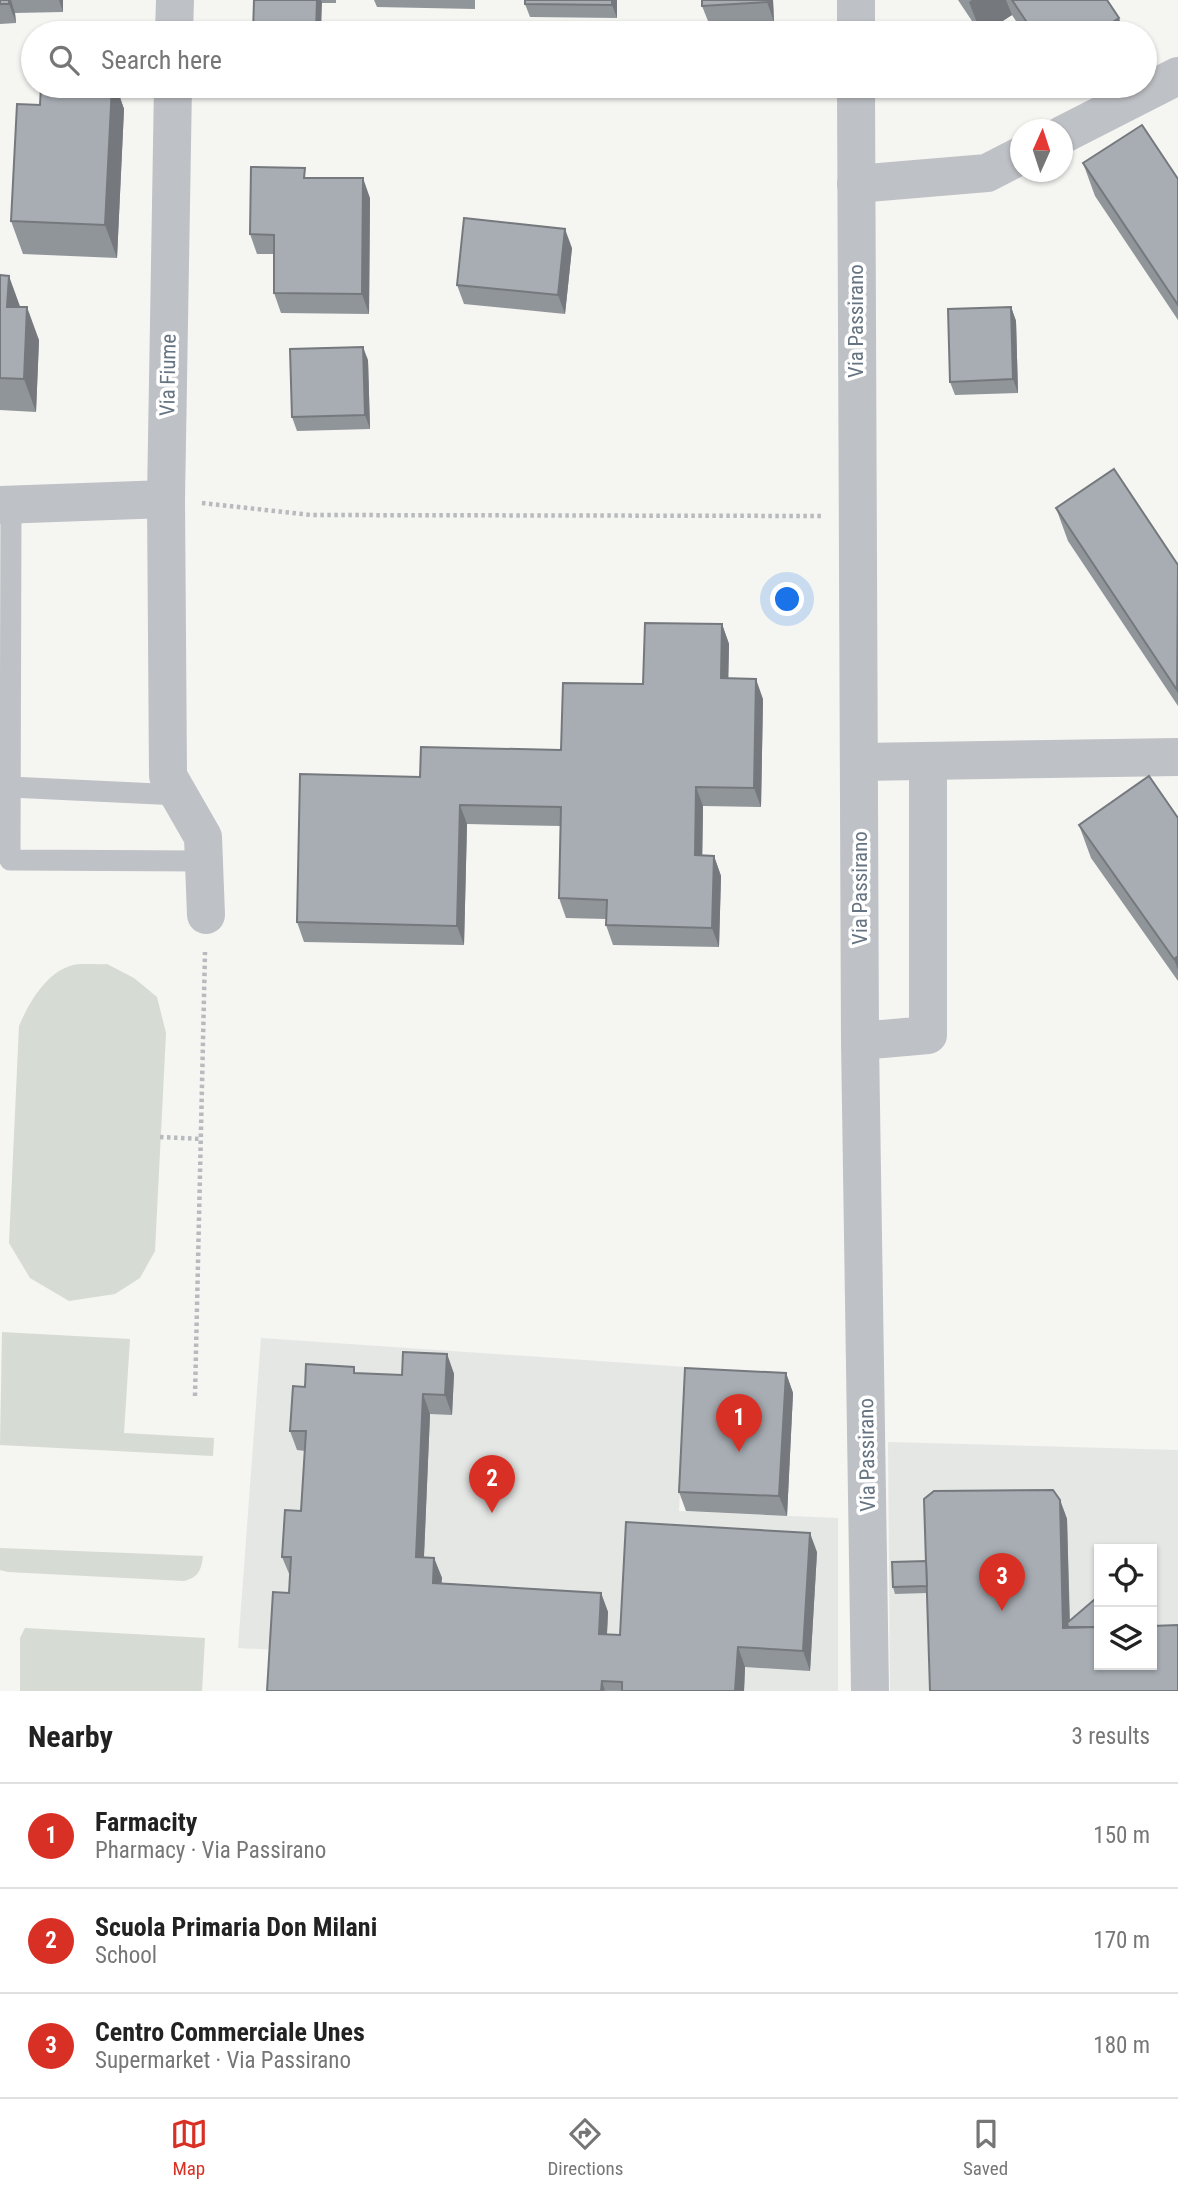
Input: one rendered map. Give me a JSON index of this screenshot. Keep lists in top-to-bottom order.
{
  "streets": {
    "street": ["Via Passirano", "Via Fiume"]
  },
  "north": "top",
  "page": {
    "search": "Search here",
    "pins": ["1", "2", "3"],
    "heading": ["Nearby", "3 results"],
    "list": [
      {
        "mark": "1",
        "name": "Farmacity",
        "note": "Pharmacy · Via Passirano",
        "value": "150 m"
      },
      {
        "mark": "2",
        "name": "Scuola Primaria Don Milani",
        "note": "School",
        "value": "170 m"
      },
      {
        "mark": "3",
        "name": "Centro Commerciale Unes",
        "note": "Supermarket · Via Passirano",
        "value": "180 m"
      }
    ],
    "nav": ["Map", "Directions", "Saved"]
  }
}
